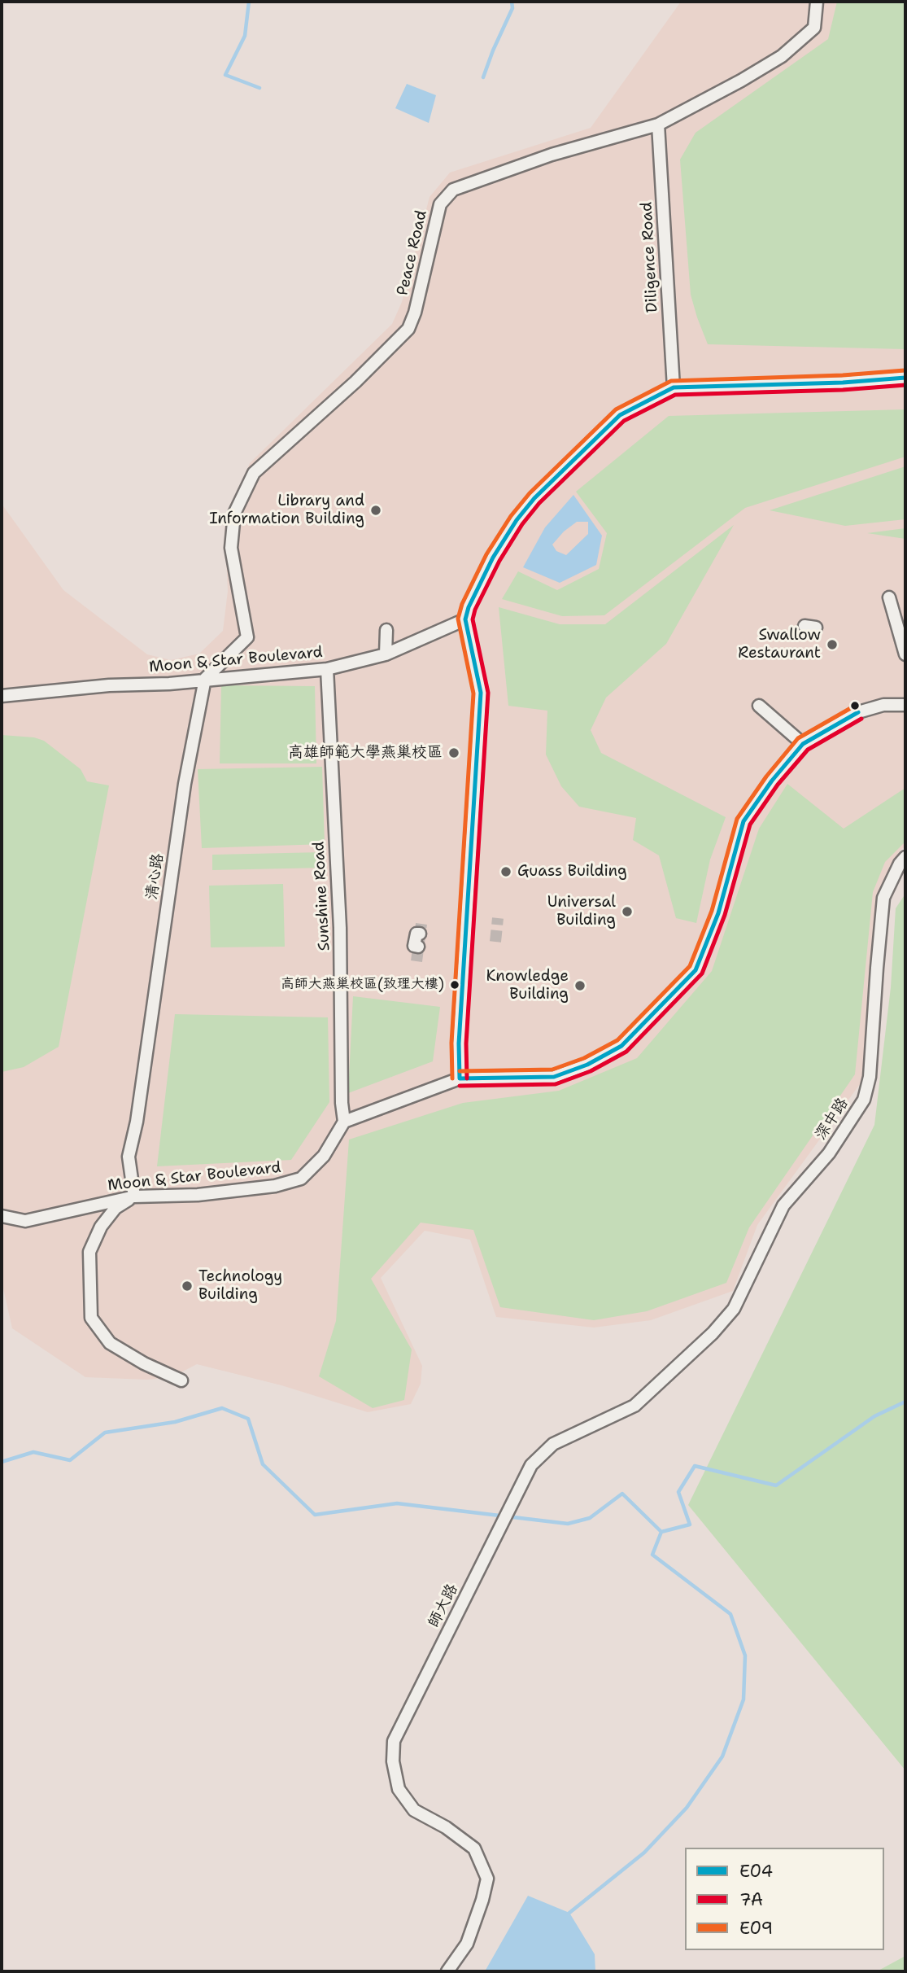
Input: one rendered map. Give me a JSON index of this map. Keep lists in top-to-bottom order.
{
  "streets": {
    "street": [
      "Diligence Road",
      "Moon & Star Boulevard",
      "清心路",
      "Sunshine Road",
      "深中路",
      "師大路"
    ]
  },
  "crossings": [
    ["Moon & Star Boulevard", "清心路"],
    ["Moon & Star Boulevard", "Sunshine Road"],
    ["深中路", "師大路"]
  ],
  "places": [
    "Library and Information Building",
    "Swallow Restaurant",
    "高雄師範大學燕巢校區",
    "Guass Building",
    "Universal Building",
    "高師大燕巢校區(致理大樓)",
    "Knowledge Building",
    "Technology Building"
  ],
  "lines": ["transit line E09", "transit line E04", "transit line 7A"],
  "legend": ["E04", "7A", "E09"]
}
